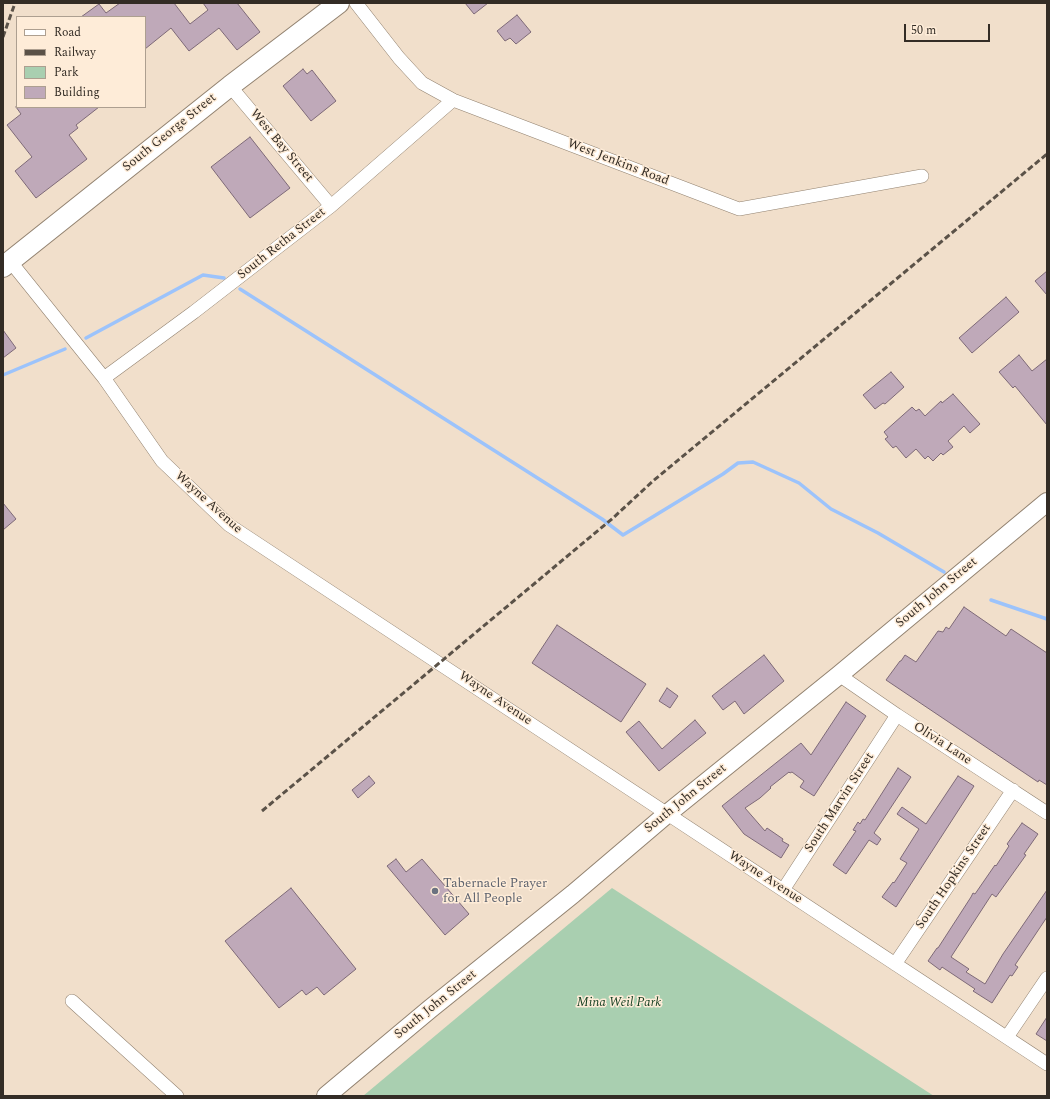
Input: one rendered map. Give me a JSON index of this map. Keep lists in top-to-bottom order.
{
  "streets": {
    "main road": ["South George Street"],
    "street": [
      "West Bay Street",
      "West Jenkins Road",
      "South Retha Street",
      "Wayne Avenue",
      "South John Street",
      "Olivia Lane",
      "South Marvin Street",
      "South Hopkins Street"
    ]
  },
  "crossings": [
    ["South George Street", "West Bay Street"],
    ["South George Street", "Wayne Avenue"],
    ["West Bay Street", "South Retha Street"],
    ["West Jenkins Road", "South Retha Street"],
    ["South Retha Street", "Wayne Avenue"],
    ["Wayne Avenue", "South John Street"],
    ["Wayne Avenue", "South Marvin Street"],
    ["Wayne Avenue", "South Hopkins Street"],
    ["South John Street", "Olivia Lane"],
    ["Olivia Lane", "South Marvin Street"],
    ["Olivia Lane", "South Hopkins Street"]
  ],
  "parks": ["Mina Weil Park"],
  "places": ["Tabernacle Prayer for All People"],
  "legend": [
    "Road",
    "Railway",
    "Park",
    "Building"
  ],
  "scale_bar": "50 m"
}
